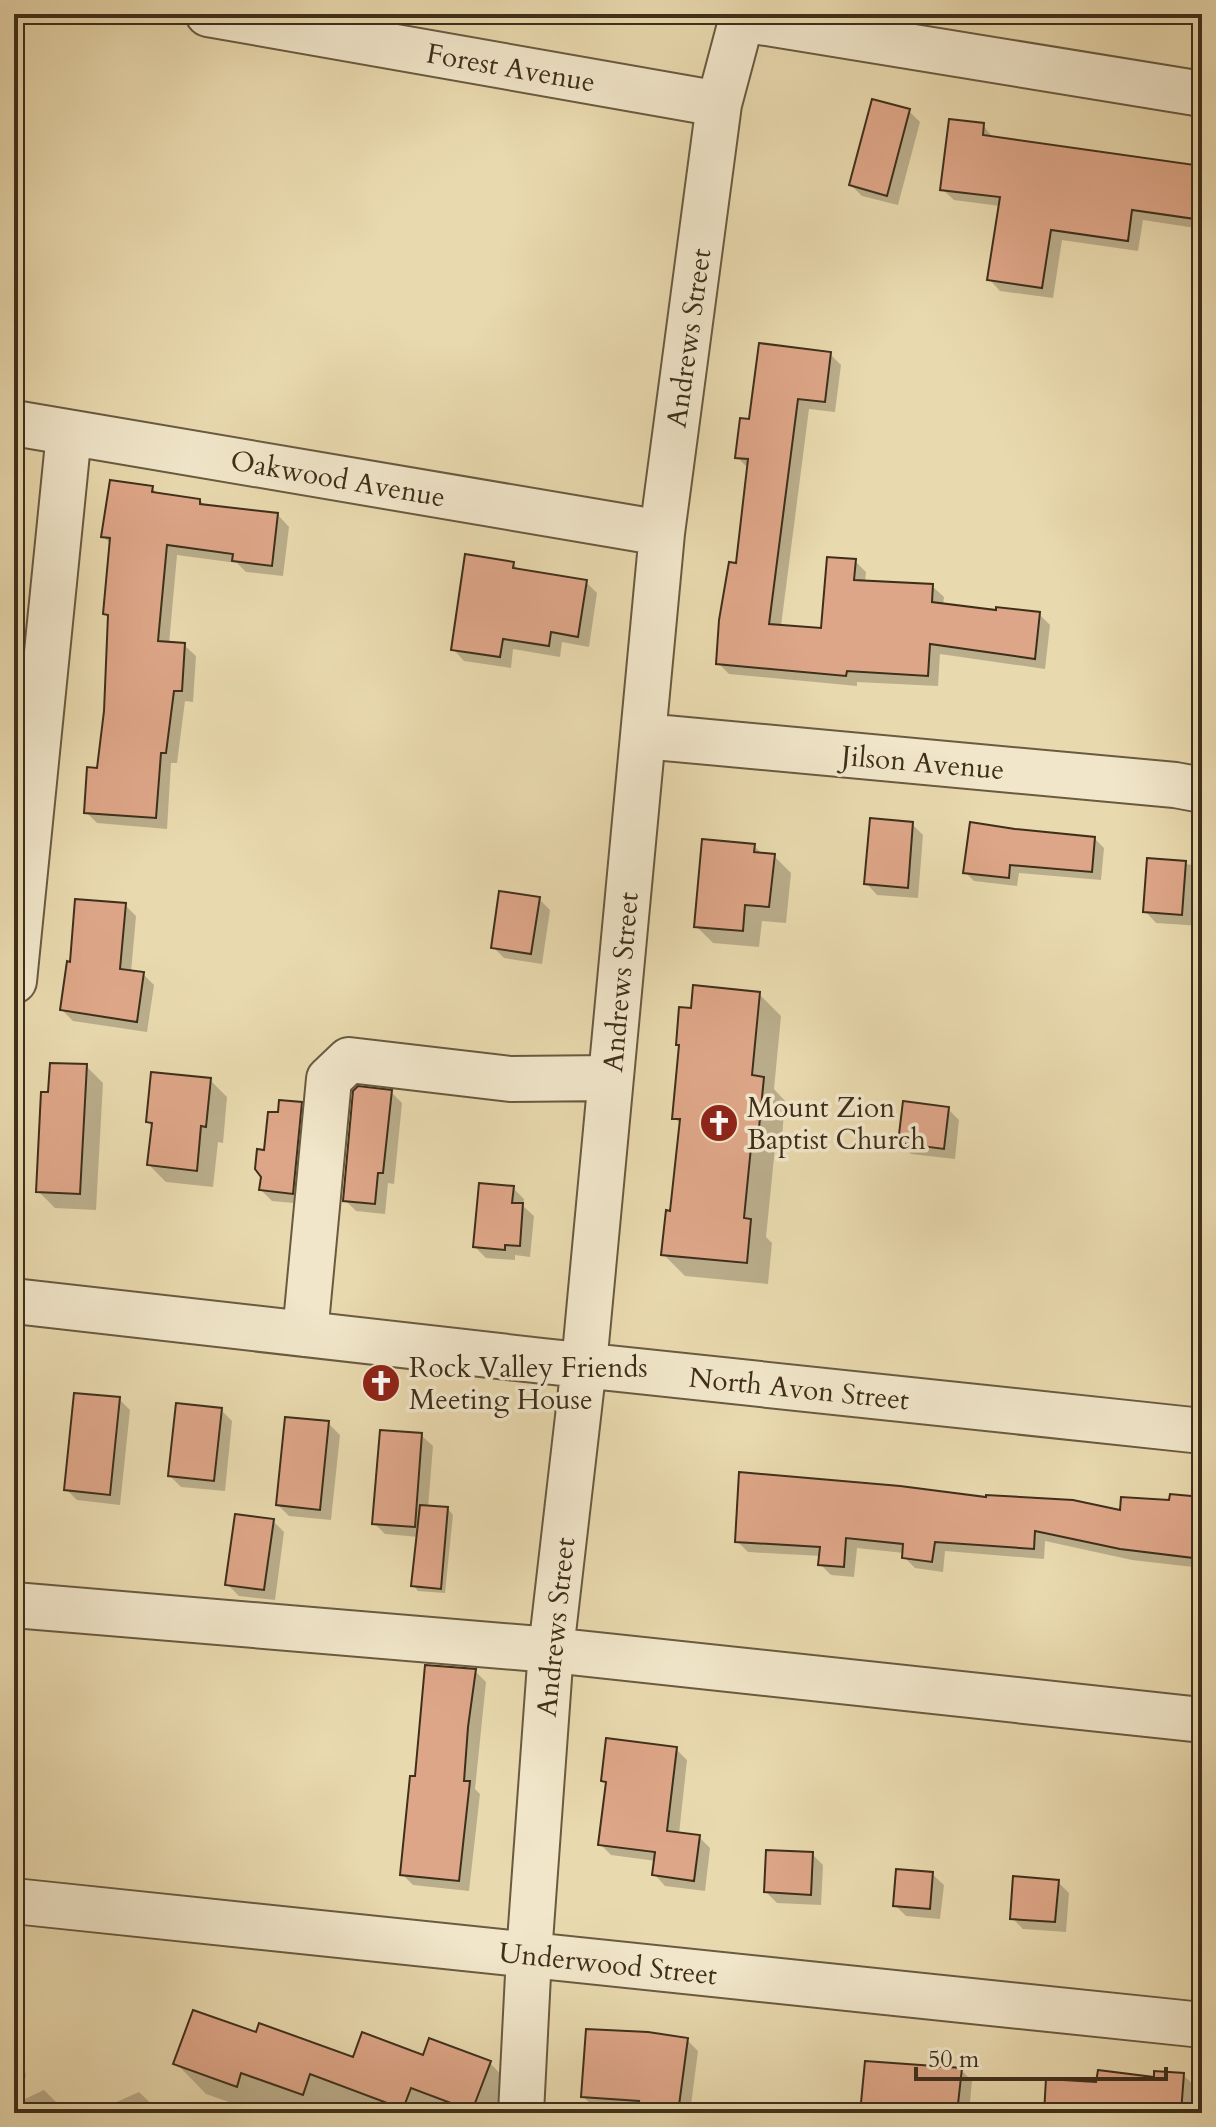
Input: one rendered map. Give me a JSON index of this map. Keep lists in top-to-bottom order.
{
  "streets": {
    "street": [
      "Forest Avenue",
      "Andrews Street",
      "Oakwood Avenue",
      "Jilson Avenue",
      "North Avon Street",
      "Underwood Street"
    ]
  },
  "crossings": [
    ["Forest Avenue", "Andrews Street"],
    ["Andrews Street", "Oakwood Avenue"],
    ["Andrews Street", "Jilson Avenue"],
    ["Andrews Street", "North Avon Street"],
    ["Andrews Street", "Underwood Street"]
  ],
  "places": {
    "church": ["Mount Zion Baptist Church", "Rock Valley Friends Meeting House"]
  },
  "scale_bar": "50 m"
}
